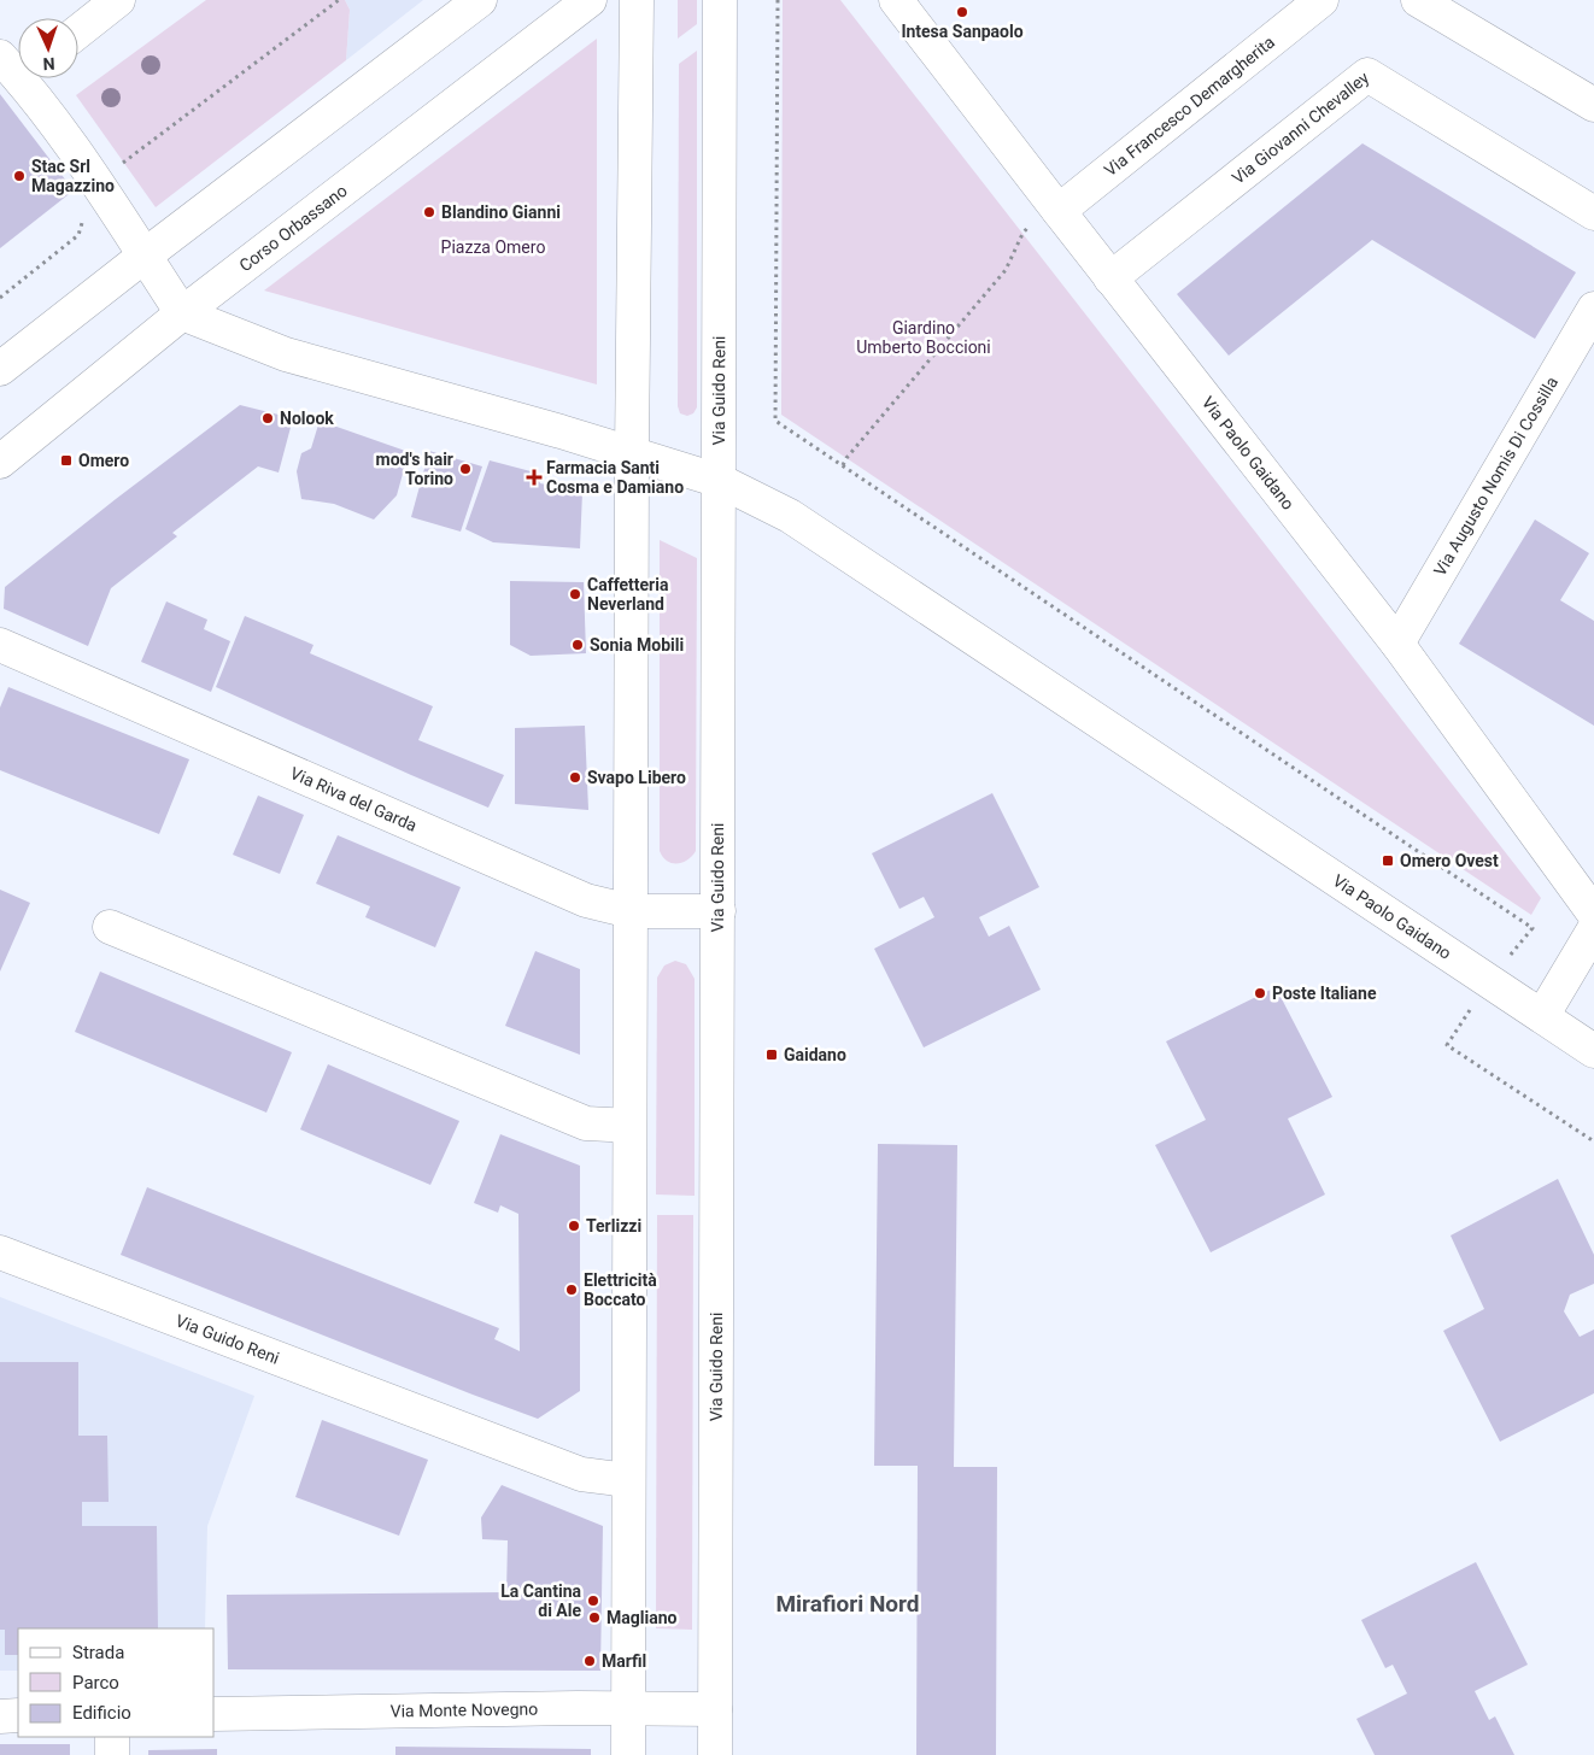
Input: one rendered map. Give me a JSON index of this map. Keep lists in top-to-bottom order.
{
  "streets": {
    "street": [
      "Via Francesco Demargherita",
      "Via Giovanni Chevalley",
      "Corso Orbassano",
      "Via Guido Reni",
      "Via Paolo Gaidano",
      "Via Augusto Nomis Di Cossilla",
      "Via Riva del Garda",
      "Via Monte Novegno"
    ]
  },
  "crossings": [
    ["Via Francesco Demargherita", "Via Paolo Gaidano"],
    ["Via Giovanni Chevalley", "Via Paolo Gaidano"],
    ["Via Guido Reni", "Via Paolo Gaidano"],
    ["Via Guido Reni", "Via Riva del Garda"],
    ["Via Guido Reni", "Via Monte Novegno"],
    ["Via Paolo Gaidano", "Via Augusto Nomis Di Cossilla"]
  ],
  "districts": ["Mirafiori Nord"],
  "parks": ["Piazza Omero", "Giardino Umberto Boccioni"],
  "places": {
    "other": [
      "Intesa Sanpaolo",
      "Stac Srl Magazzino",
      "Blandino Gianni",
      "Nolook",
      "mod's hair Torino",
      "Caffetteria Neverland",
      "Sonia Mobili",
      "Svapo Libero",
      "Poste Italiane",
      "Terlizzi",
      "Elettricità Boccato",
      "La Cantina di Ale",
      "Magliano",
      "Marfil"
    ],
    "transit": ["Omero", "Omero Ovest", "Gaidano"],
    "health": ["Farmacia Santi Cosma e Damiano"]
  },
  "legend": ["Strada", "Parco", "Edificio"],
  "north": "bottom"
}
